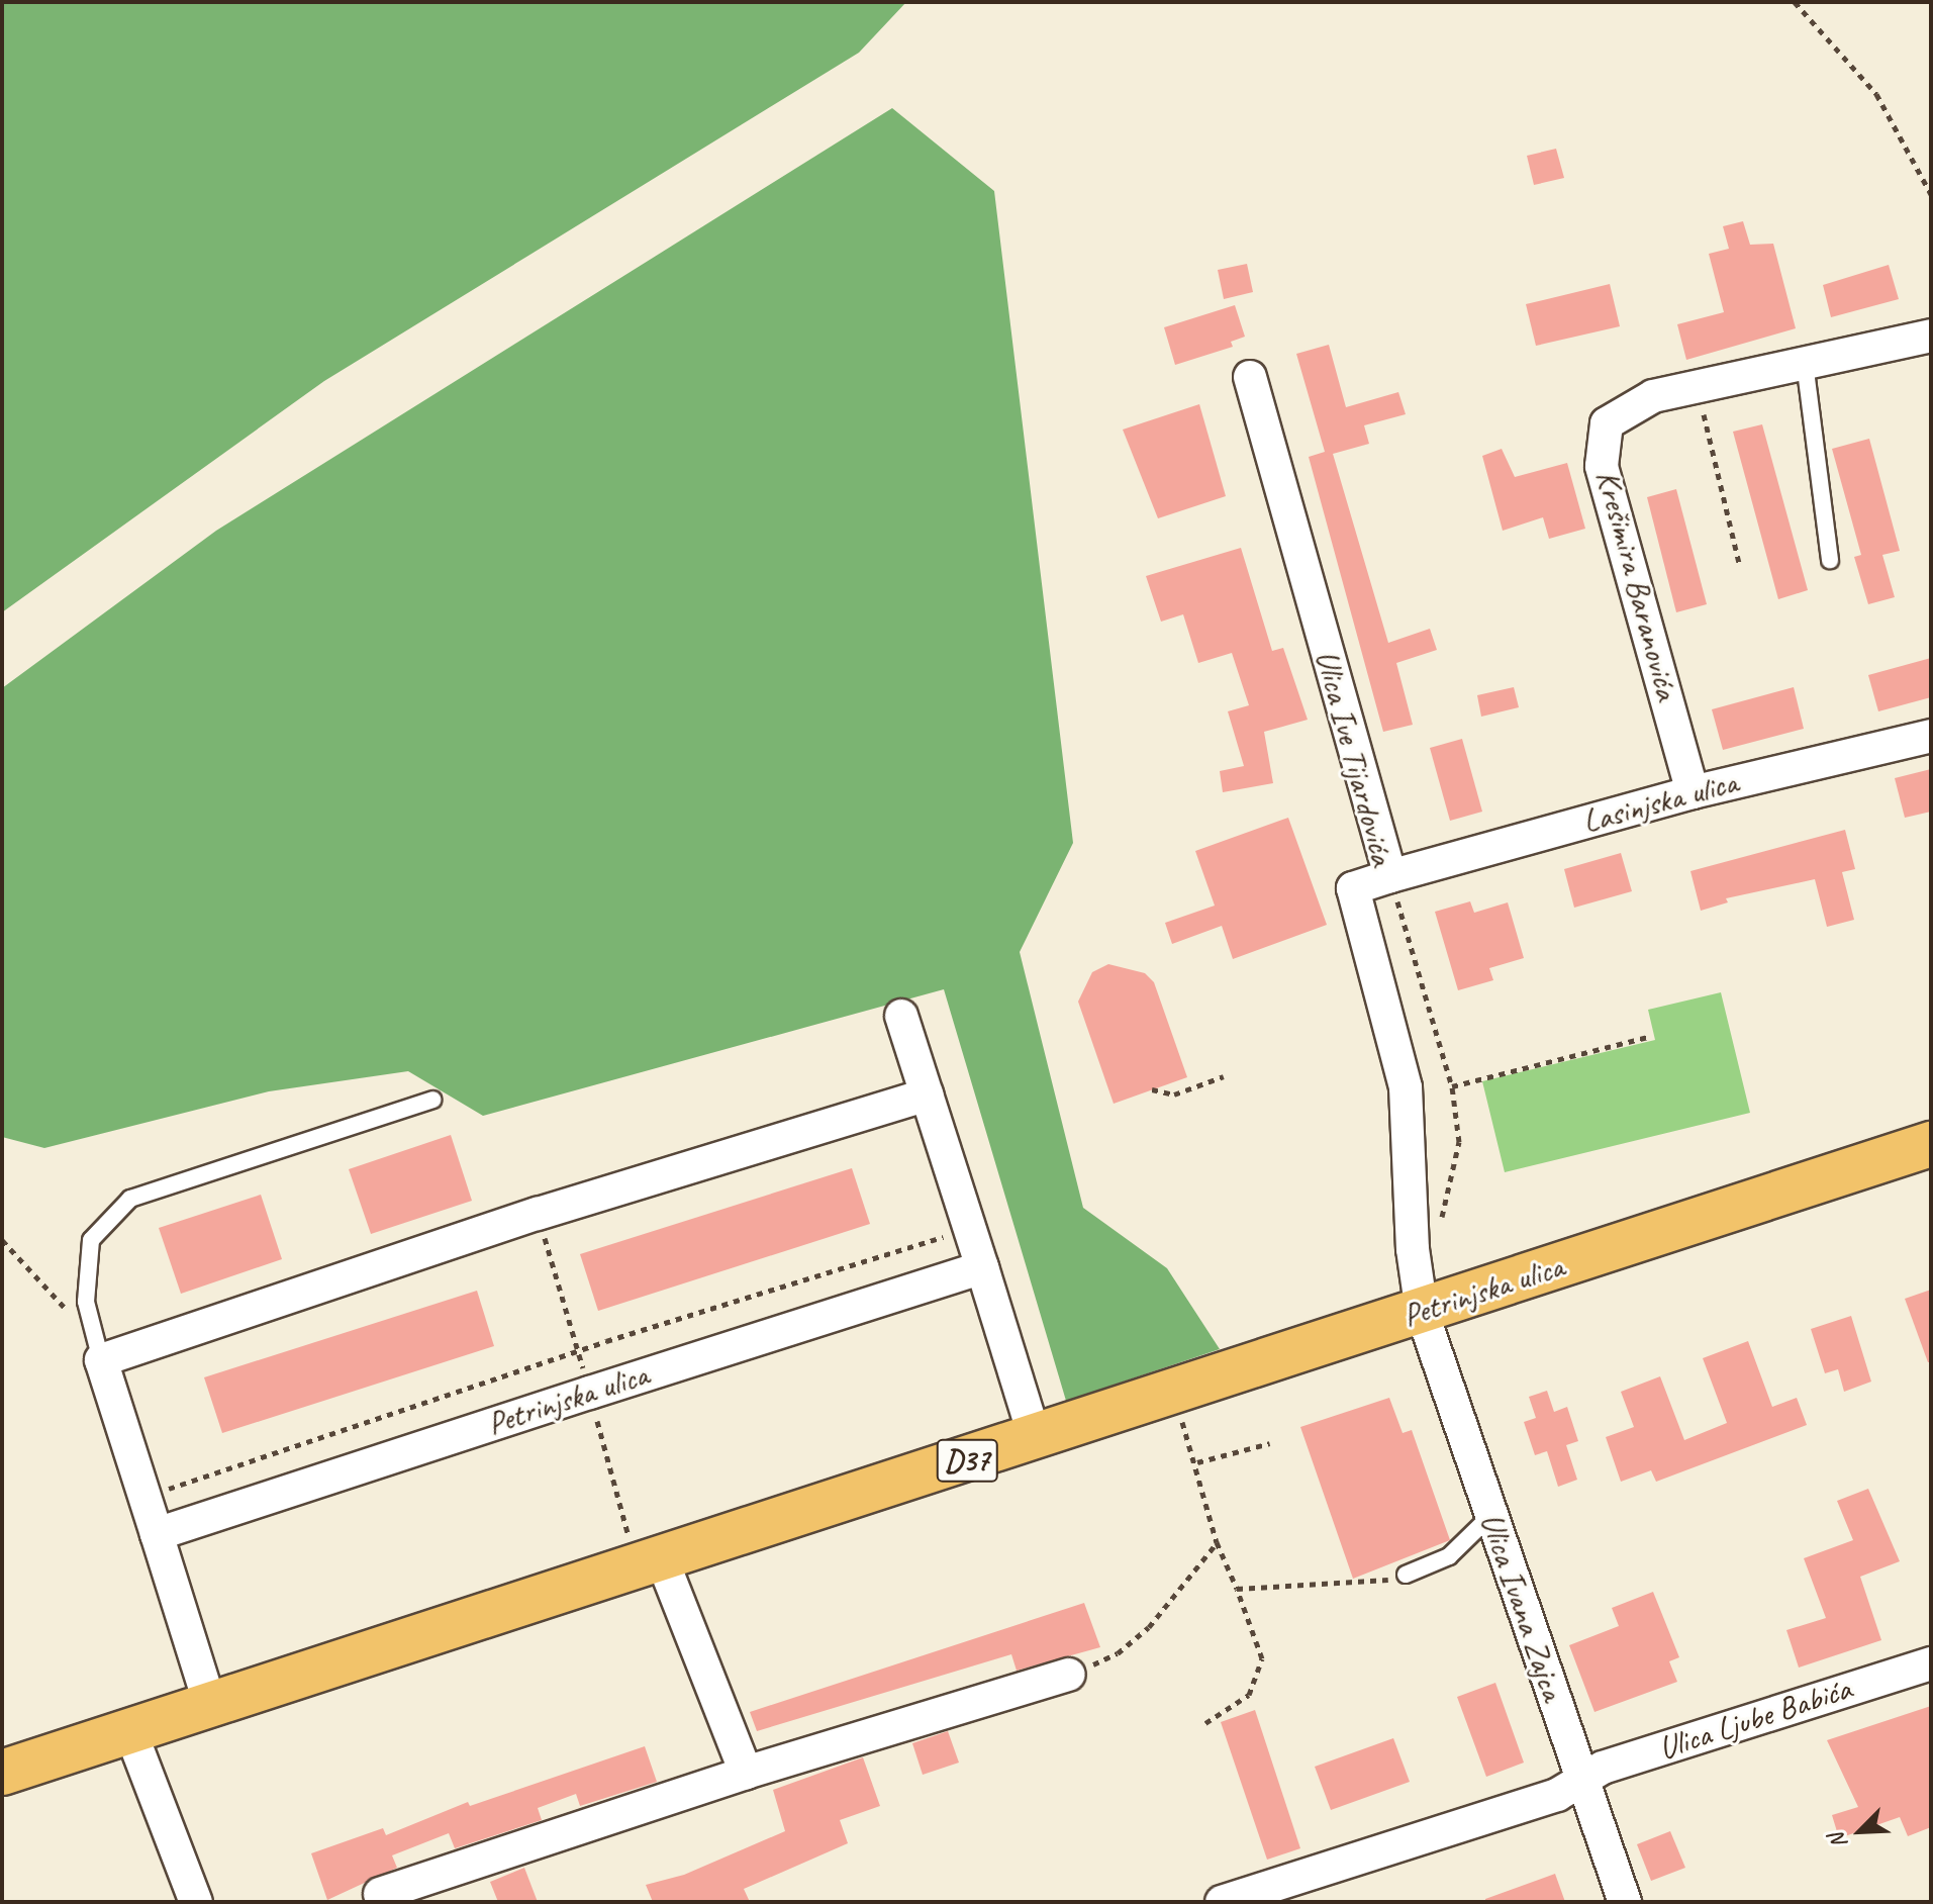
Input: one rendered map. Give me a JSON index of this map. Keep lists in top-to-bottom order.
{
  "streets": {
    "main road": ["Petrinjska ulica", "D37"],
    "street": [
      "Krešimira Baranovića",
      "Ulica Ive Tijardovića",
      "Lasinjska ulica",
      "Ulica Ivana Zajca",
      "Ulica Ljube Babića"
    ]
  },
  "crossings": [
    ["Krešimira Baranovića", "Lasinjska ulica"],
    ["Ulica Ive Tijardovića", "Lasinjska ulica"],
    ["Ulica Ive Tijardovića", "Petrinjska ulica"],
    ["Ulica Ive Tijardovića", "Ulica Ivana Zajca"],
    ["Petrinjska ulica", "Ulica Ivana Zajca"],
    ["Ulica Ivana Zajca", "Ulica Ljube Babića"]
  ],
  "north": "bottom left"
}
